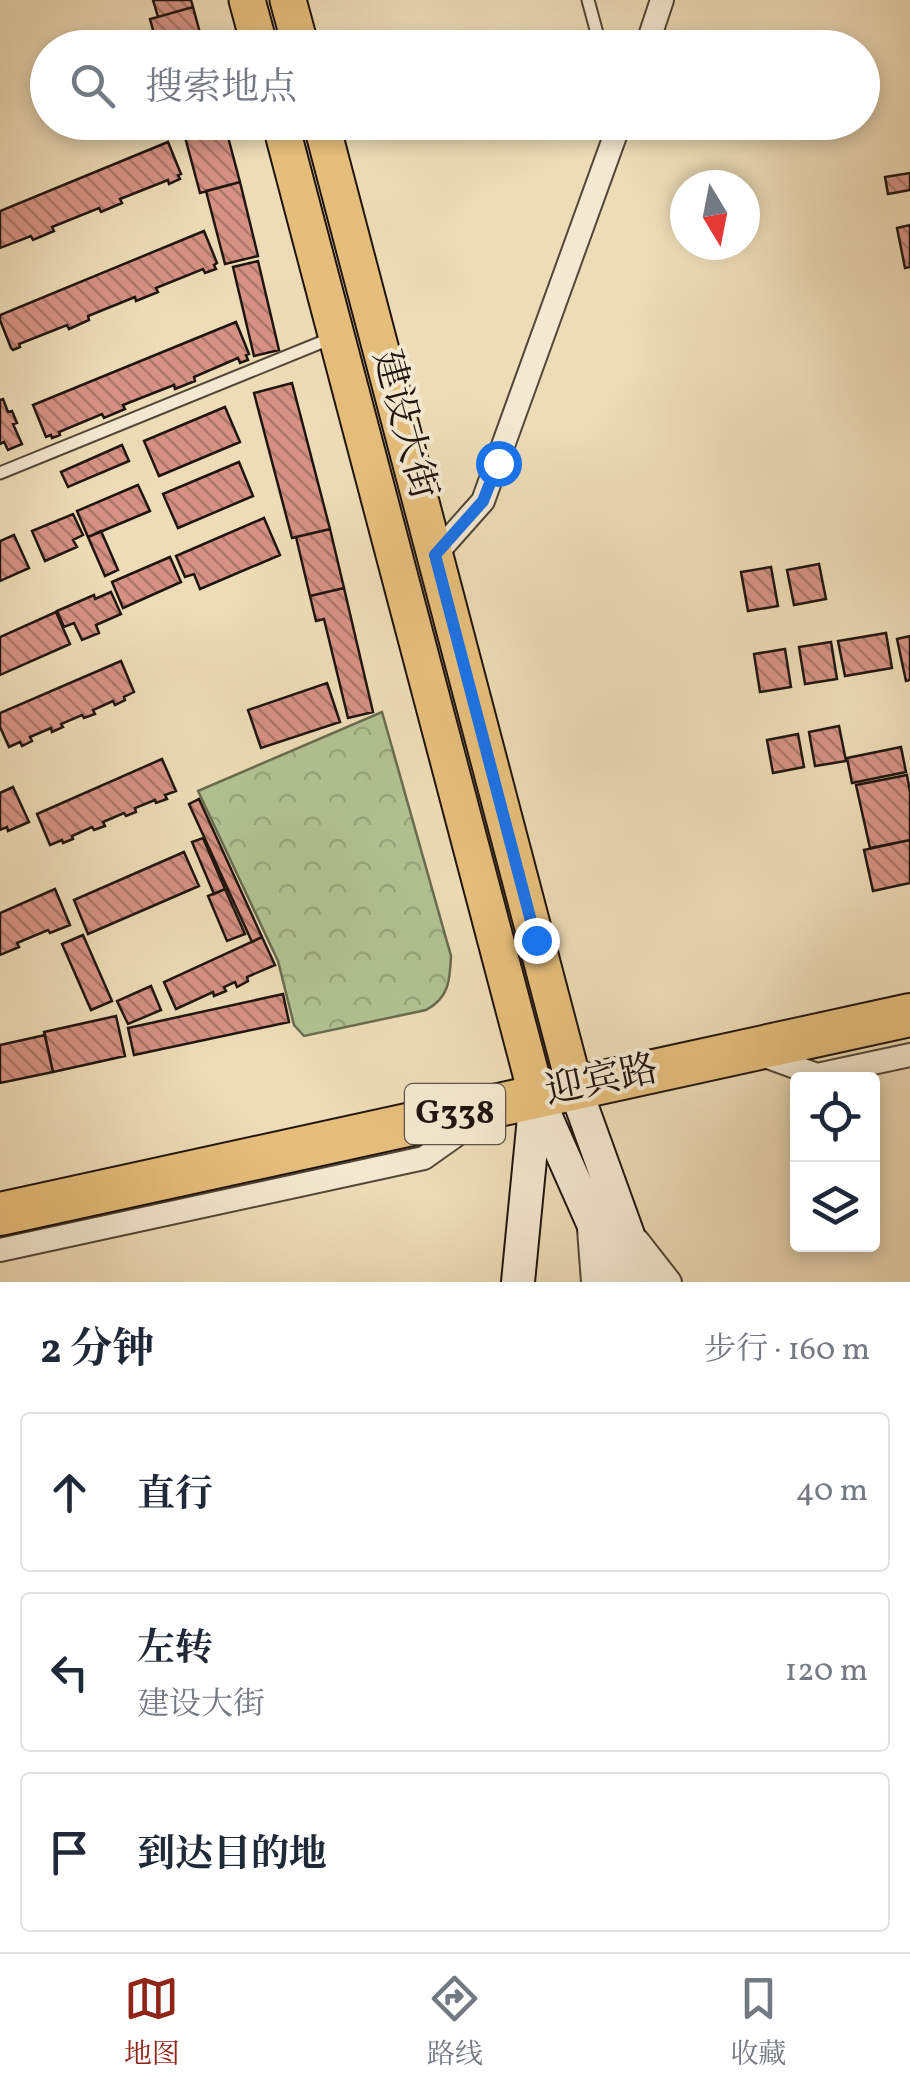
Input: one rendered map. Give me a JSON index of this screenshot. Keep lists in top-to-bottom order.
{
  "streets": {
    "highway": ["迎宾路", "G338"],
    "main road": ["建设大街"]
  },
  "crossings": [
    ["建设大街", "迎宾路"]
  ],
  "north": "bottom",
  "page": {
    "search": "搜索地点",
    "heading": ["2 分钟", "步行 · 160 m"],
    "list": [
      ["直行", "40 m"],
      ["左转", "建设大街", "120 m"],
      "到达目的地"
    ],
    "nav": ["地图", "路线", "收藏"]
  }
}
